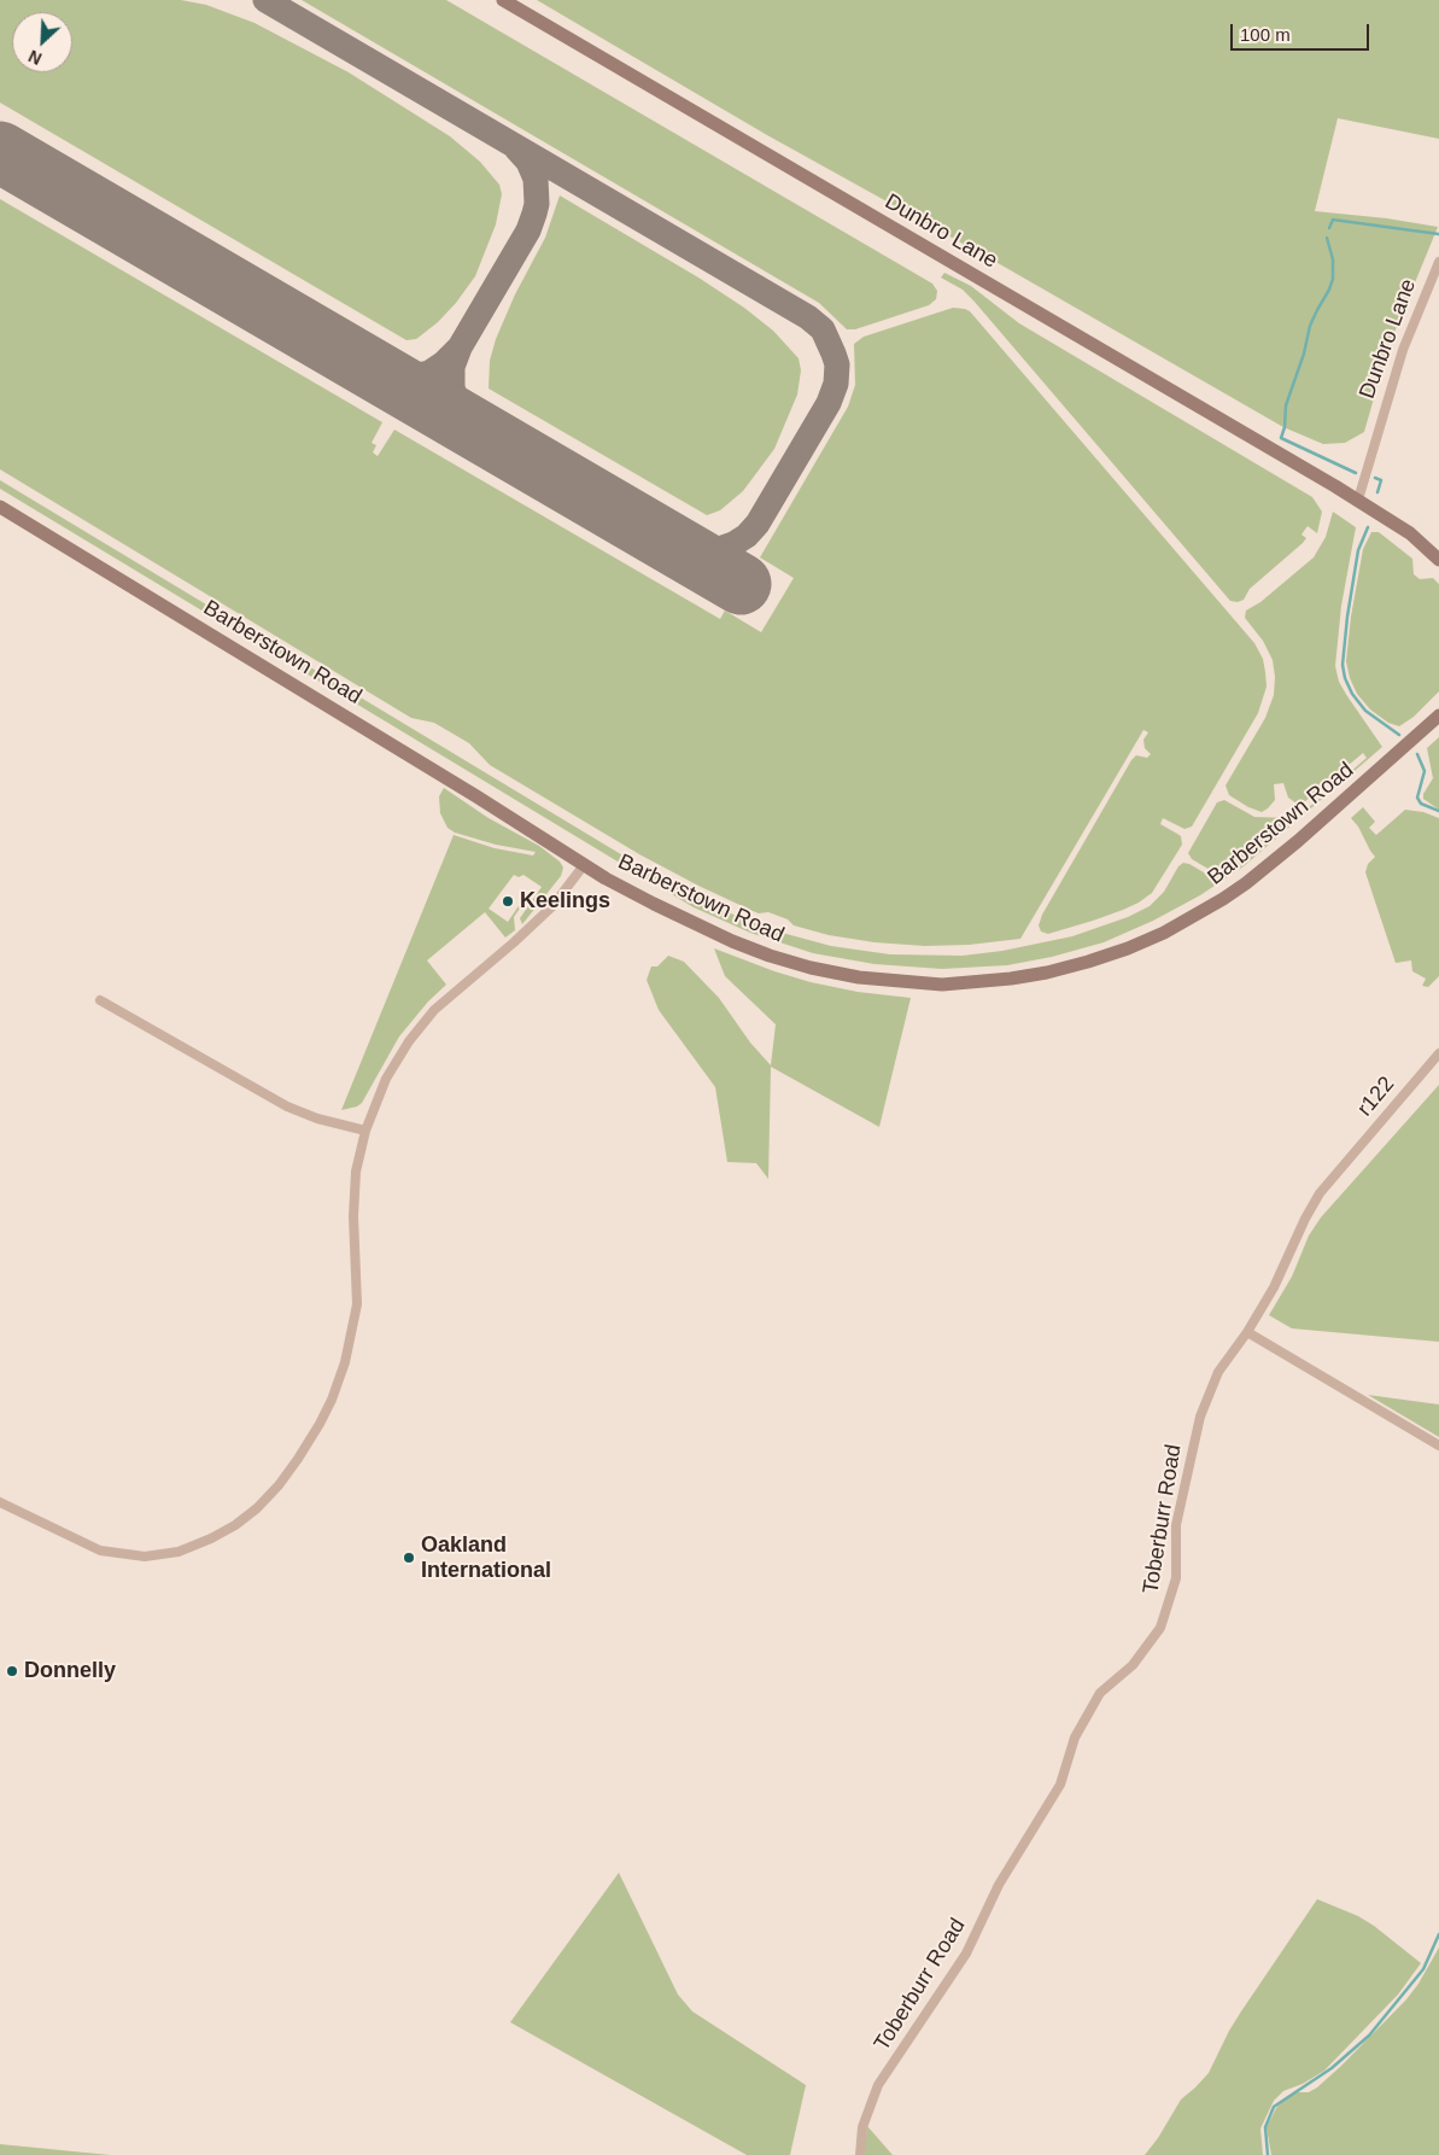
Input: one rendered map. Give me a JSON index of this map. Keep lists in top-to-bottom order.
{
  "streets": {
    "main road": ["Dunbro Lane", "Barberstown Road"],
    "street": ["r122", "Toberburr Road"]
  },
  "crossings": [
    ["r122", "Toberburr Road"]
  ],
  "places": ["Keelings", "Oakland International", "Donnelly"],
  "scale_bar": "100 m",
  "north": "bottom left"
}
